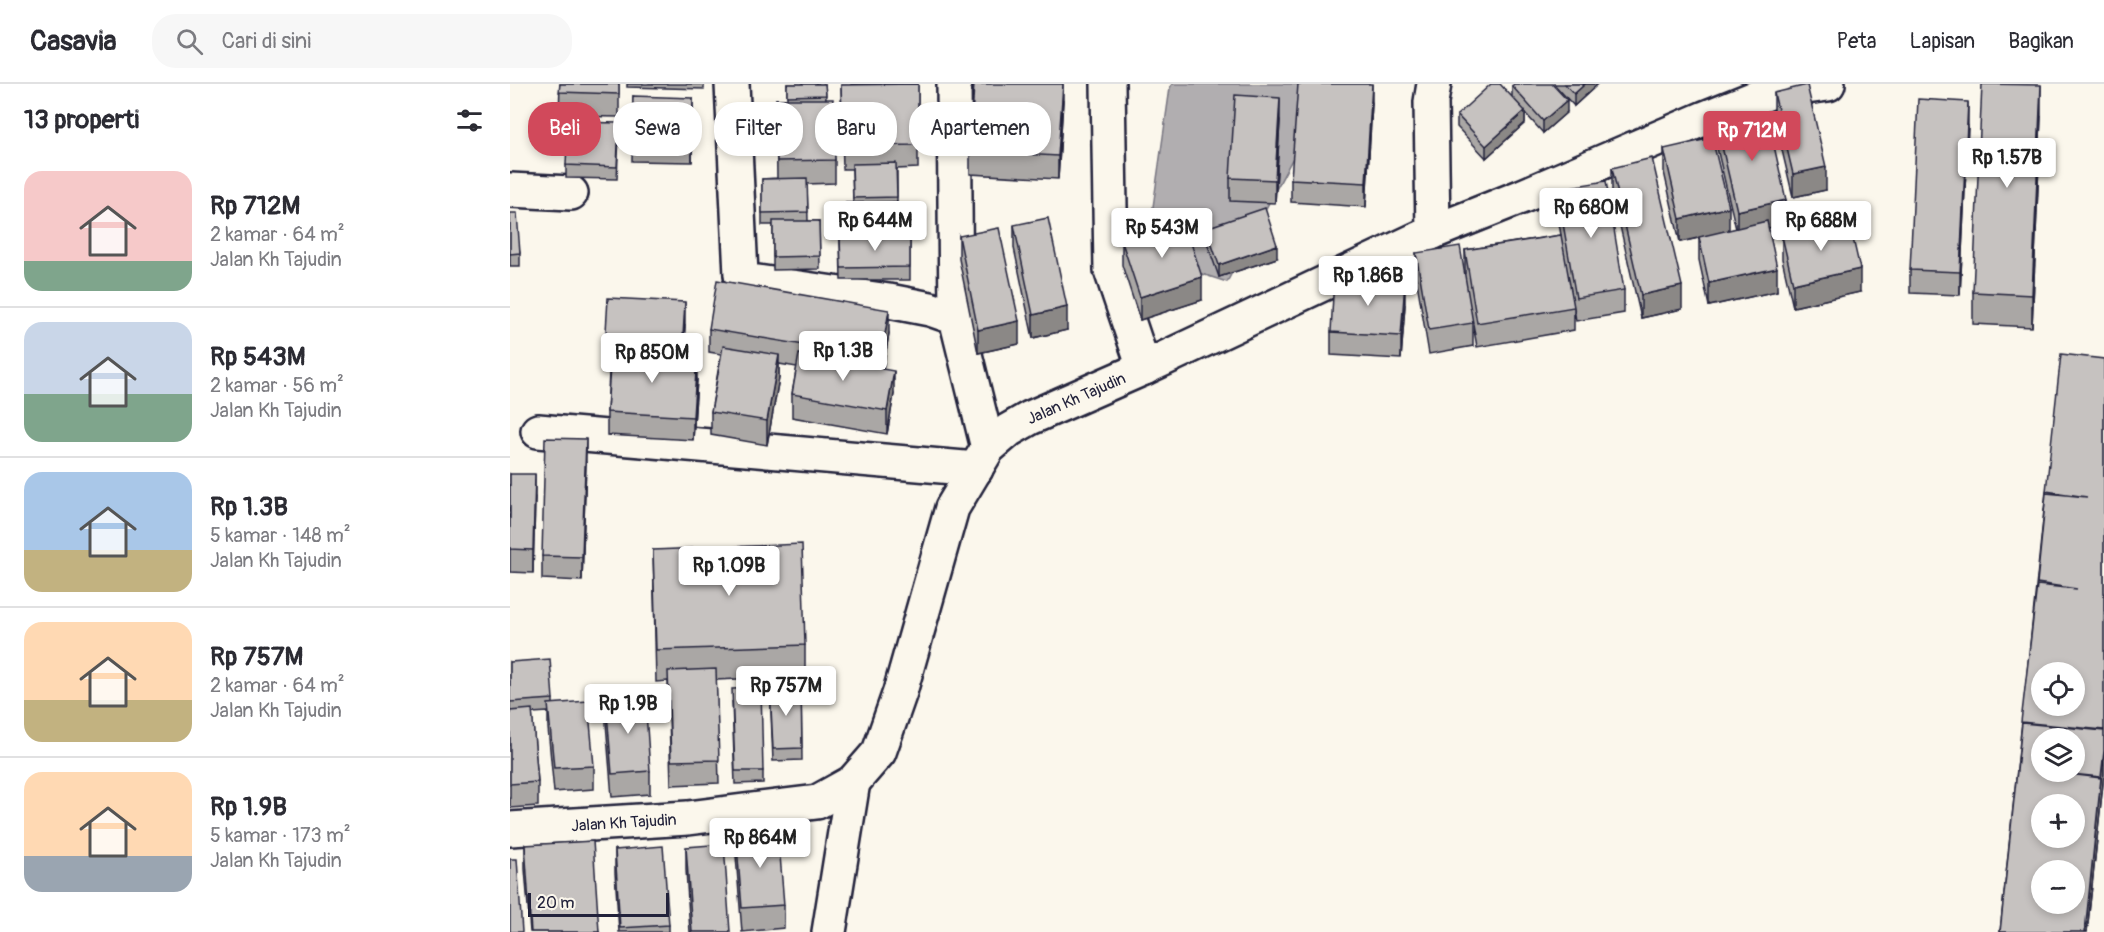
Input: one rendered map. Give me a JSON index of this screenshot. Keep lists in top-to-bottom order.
{
  "streets": {
    "street": ["Jalan Kh Tajudin"]
  },
  "scale_bar": "20 m",
  "page": {
    "header": "Casavia",
    "search": "Cari di sini",
    "nav": ["Peta", "Lapisan", "Bagikan"],
    "heading": "13 properti",
    "chip": [
      "Beli",
      "Sewa",
      "Filter",
      "Baru",
      "Apartemen"
    ],
    "price": [
      "Rp 712M",
      "Rp 1.57B",
      "Rp 680M",
      "Rp 644M",
      "Rp 688M",
      "Rp 543M",
      "Rp 1.86B",
      "Rp 1.3B",
      "Rp 850M",
      "Rp 1.09B",
      "Rp 757M",
      "Rp 1.9B",
      "Rp 864M"
    ],
    "list": [
      {
        "name": "Rp 712M",
        "note": "2 kamar · 64 m² · Jalan Kh Tajudin"
      },
      {
        "name": "Rp 543M",
        "note": "2 kamar · 56 m² · Jalan Kh Tajudin"
      },
      {
        "name": "Rp 1.3B",
        "note": "5 kamar · 148 m² · Jalan Kh Tajudin"
      },
      {
        "name": "Rp 757M",
        "note": "2 kamar · 64 m² · Jalan Kh Tajudin"
      },
      {
        "name": "Rp 1.9B",
        "note": "5 kamar · 173 m² · Jalan Kh Tajudin"
      }
    ],
    "map_buttons": ["+", "−"],
    "scale": "20 m"
  }
}
